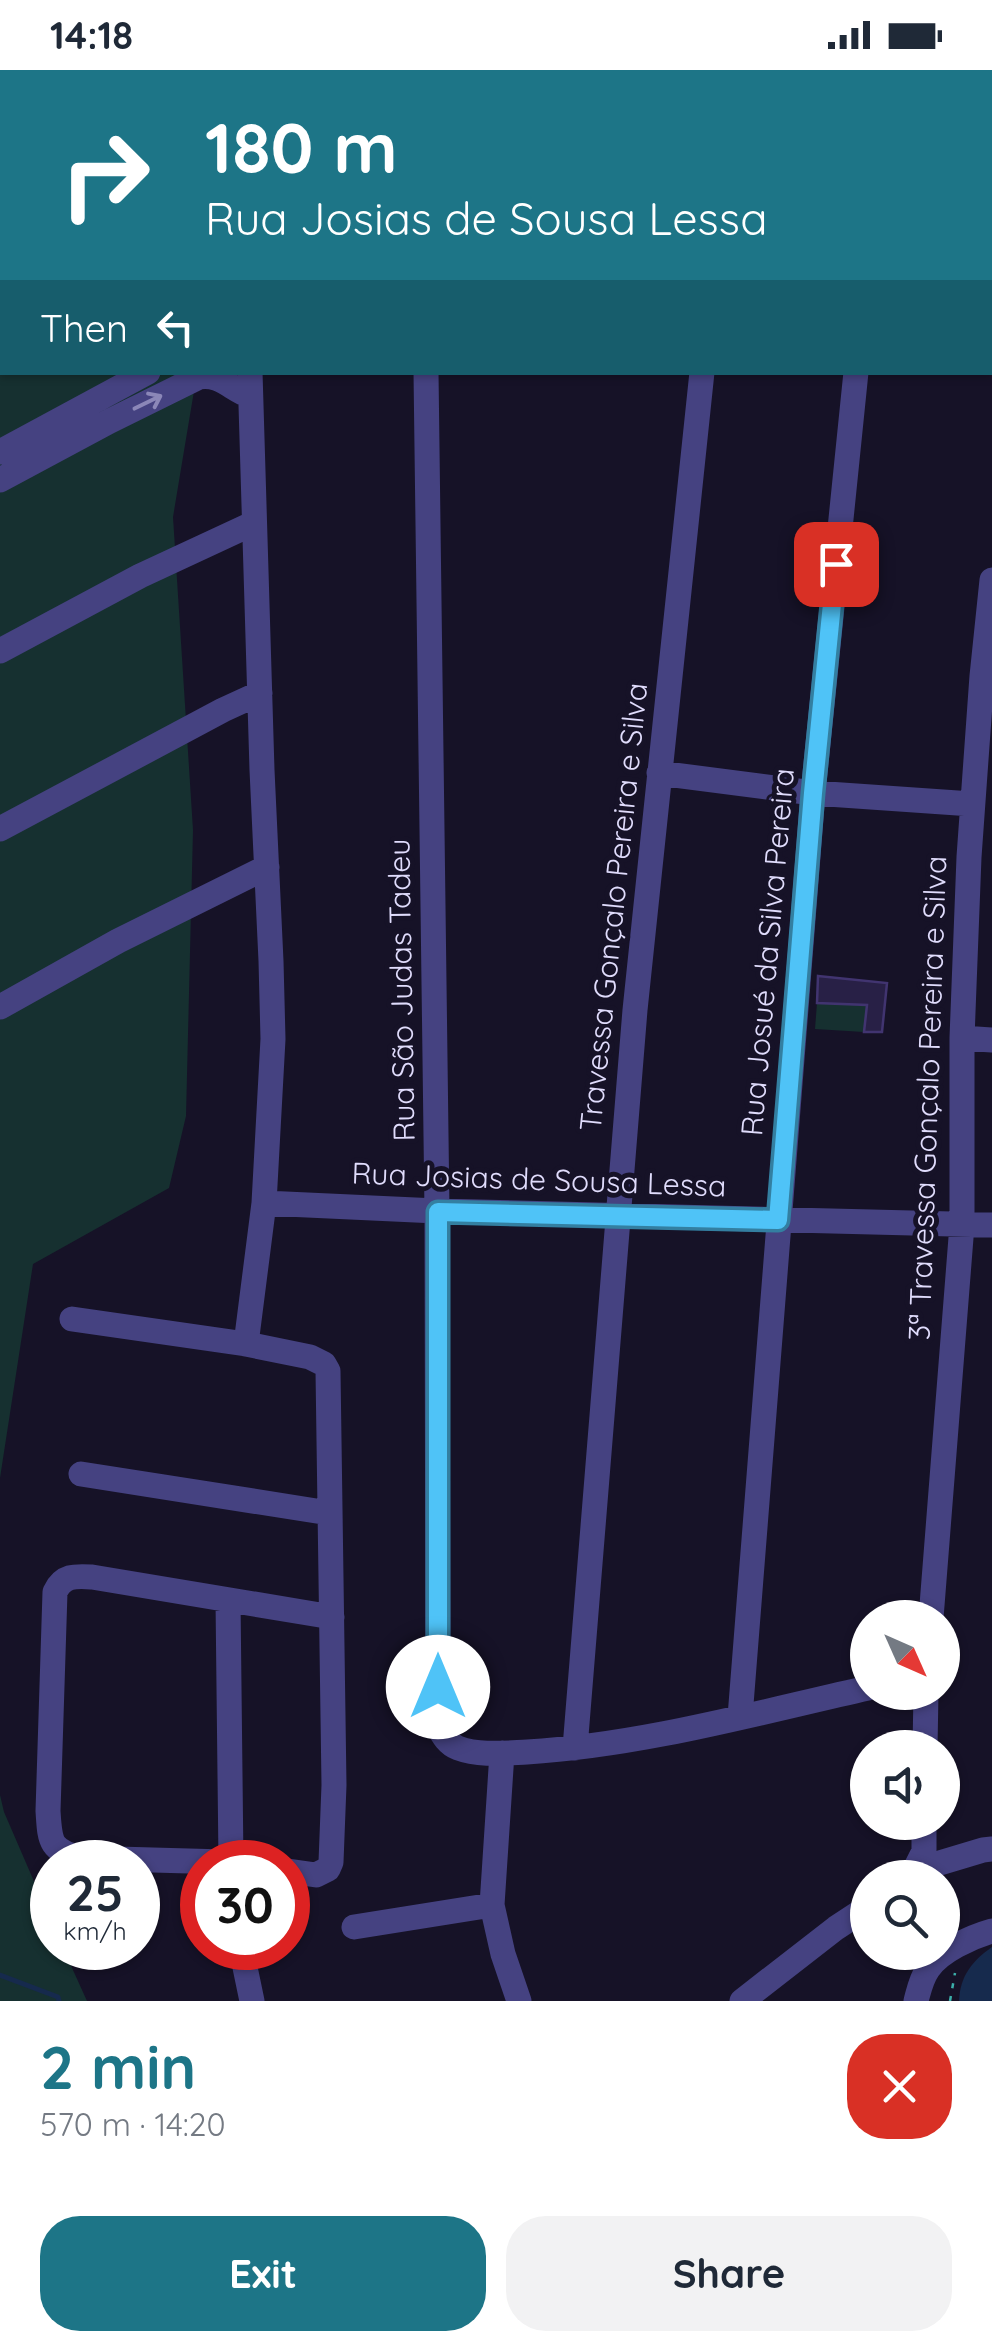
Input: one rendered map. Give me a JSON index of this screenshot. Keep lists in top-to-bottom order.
{
  "streets": {
    "street": [
      "Travessa Gonçalo Pereira e Silva",
      "Rua Josué da Silva Pereira",
      "Rua São Judas Tadeu",
      "3ª Travessa Gonçalo Pereira e Silva",
      "Rua Josias de Sousa Lessa"
    ]
  },
  "crossings": [
    ["Travessa Gonçalo Pereira e Silva", "Rua Josias de Sousa Lessa"],
    ["Rua Josué da Silva Pereira", "Rua Josias de Sousa Lessa"],
    ["Rua São Judas Tadeu", "Rua Josias de Sousa Lessa"],
    ["3ª Travessa Gonçalo Pereira e Silva", "Rua Josias de Sousa Lessa"]
  ],
  "north": "bottom right",
  "page": {
    "status": "14:18",
    "turn": ["180 m", "Rua Josias de Sousa Lessa"],
    "then": "Then",
    "speed": "25 km/h",
    "limit": "30",
    "heading": ["2 min", "570 m · 14:20"],
    "buttons": ["Exit", "Share"]
  }
}
